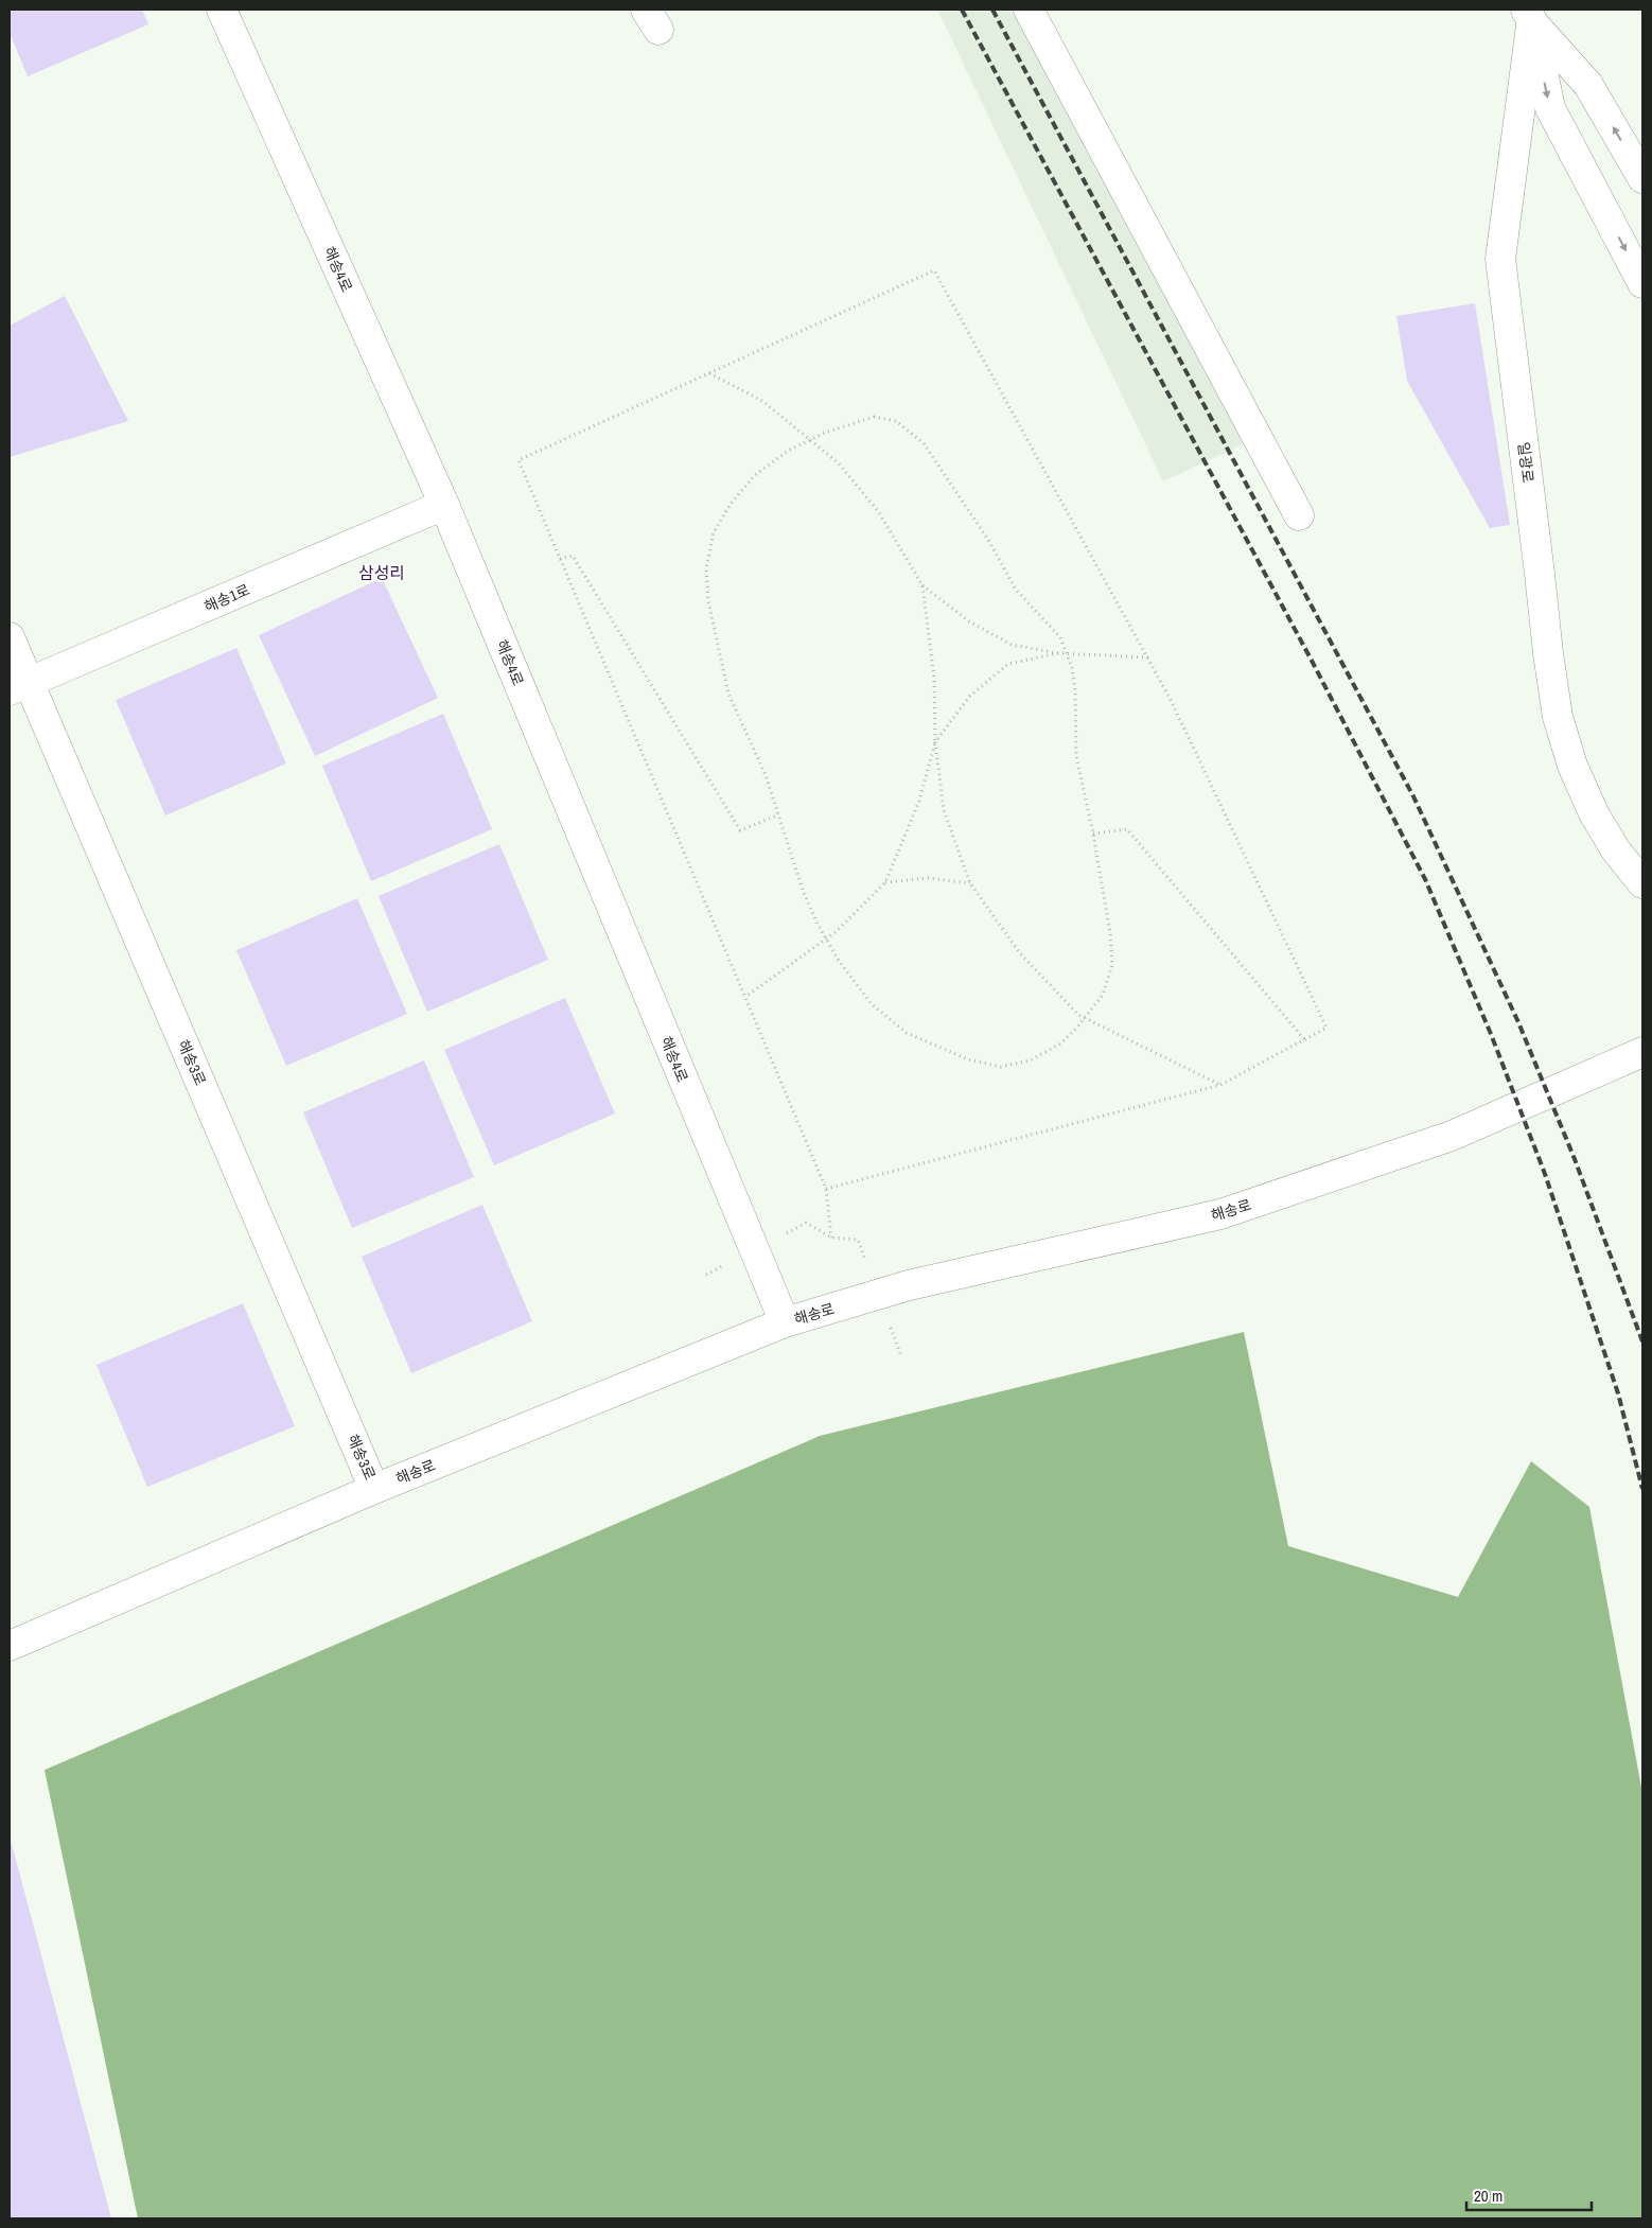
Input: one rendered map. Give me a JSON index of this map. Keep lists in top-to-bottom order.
{
  "streets": {
    "street": [
      "해송4로",
      "일광로",
      "해송1로",
      "해송3로",
      "해송로"
    ]
  },
  "crossings": [
    ["해송4로", "해송1로"],
    ["해송4로", "해송로"],
    ["해송1로", "해송3로"],
    ["해송3로", "해송로"]
  ],
  "districts": ["삼성리"],
  "scale_bar": "20 m"
}
